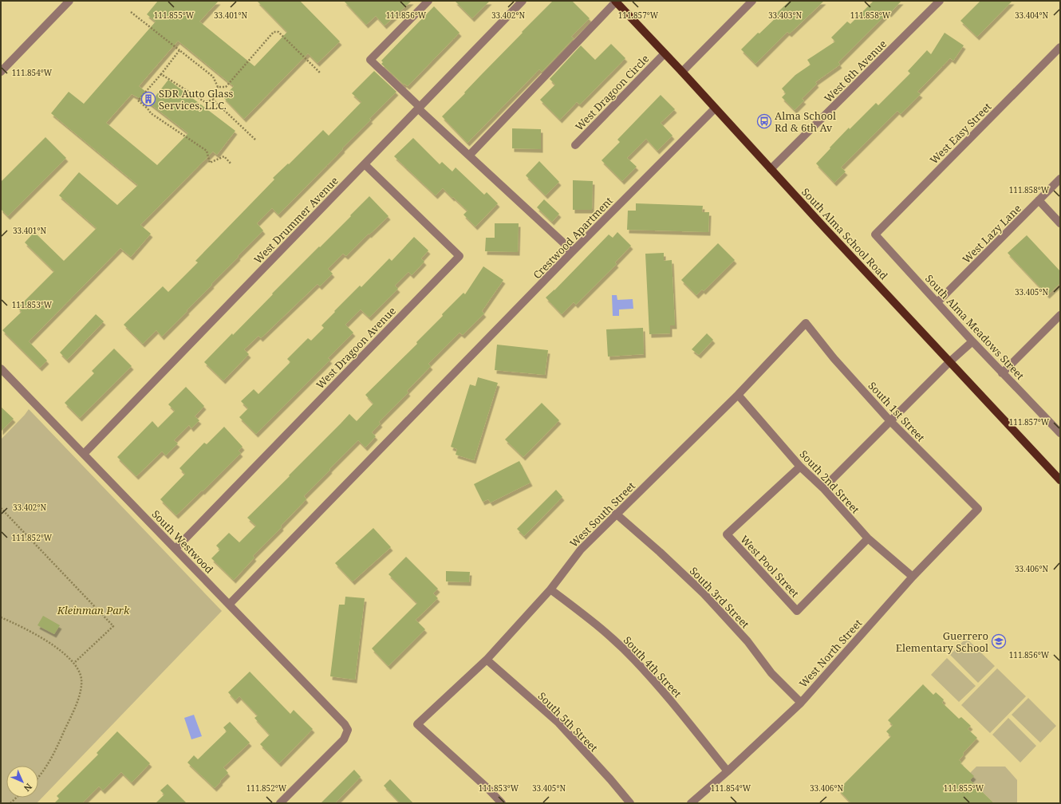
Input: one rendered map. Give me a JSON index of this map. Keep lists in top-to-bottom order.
{
  "streets": {
    "main road": ["South Alma School Road"],
    "street": [
      "West 6th Avenue",
      "West Dragoon Circle",
      "West Easy Street",
      "West Drummer Avenue",
      "West Lazy Lane",
      "Crestwood Apartment",
      "South Alma Meadows Street",
      "West Dragoon Avenue",
      "South 1st Street",
      "South 2nd Street",
      "West South Street",
      "South Westwood",
      "West Pool Street",
      "South 3rd Street",
      "West North Street",
      "South 4th Street",
      "South 5th Street"
    ]
  },
  "crossings": [
    ["West 6th Avenue", "South Alma School Road"],
    ["West Dragoon Circle", "South Alma School Road"],
    ["West Easy Street", "South Alma Meadows Street"],
    ["West Drummer Avenue", "West Dragoon Avenue"],
    ["West Drummer Avenue", "South Westwood"],
    ["South Alma School Road", "Crestwood Apartment"],
    ["West Lazy Lane", "South Alma Meadows Street"],
    ["Crestwood Apartment", "South Westwood"],
    ["West Dragoon Avenue", "South Westwood"],
    ["South 1st Street", "West South Street"],
    ["South 1st Street", "West North Street"],
    ["South 2nd Street", "West South Street"],
    ["South 2nd Street", "West Pool Street"],
    ["South 2nd Street", "West North Street"],
    ["West South Street", "South 3rd Street"],
    ["West South Street", "South 4th Street"],
    ["West South Street", "South 5th Street"],
    ["South 3rd Street", "West North Street"],
    ["West North Street", "South 4th Street"]
  ],
  "parks": ["Kleinman Park"],
  "places": {
    "building": ["SDR Auto Glass Services, LLC."],
    "bus stop": ["Alma School Rd & 6th Av"],
    "school or university": ["Guerrero Elementary School"]
  },
  "north": "bottom right",
  "coordinates": [
    "111.855°W",
    "33.401°N",
    "111.856°W",
    "33.402°N",
    "111.857°W",
    "33.403°N",
    "111.858°W",
    "33.404°N",
    "111.854°W",
    "33.405°N",
    "111.853°W",
    "111.852°W",
    "33.406°N"
  ]
}
